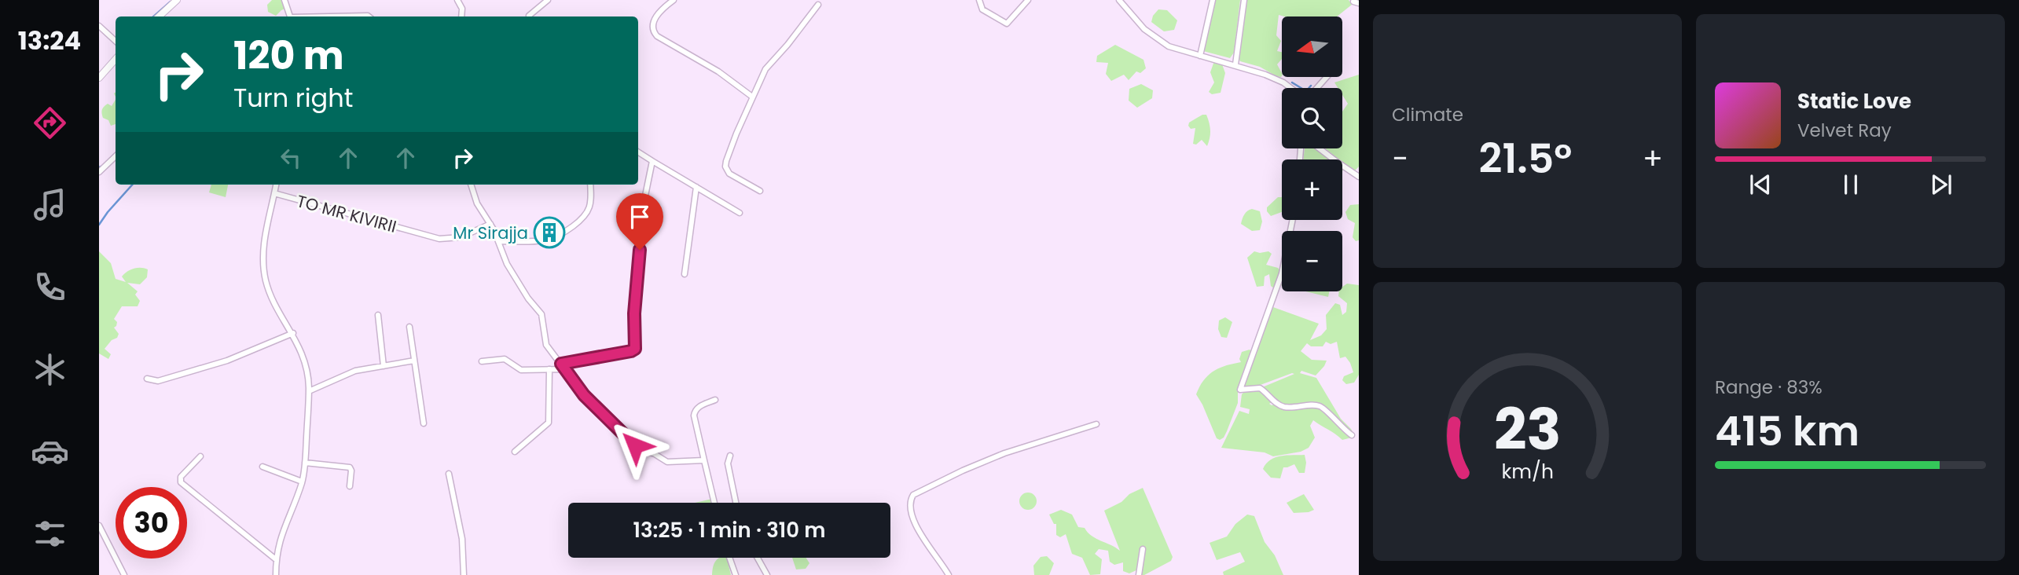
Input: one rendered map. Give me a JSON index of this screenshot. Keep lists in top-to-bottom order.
{
  "streets": {
    "street": ["TO MR KIVIRII"]
  },
  "places": {
    "building": ["Mr Sirajja"]
  },
  "north": "left",
  "page": {
    "tabs": "13:24",
    "tile": [
      "Climate",
      ["Range · 83%", "415 km"]
    ],
    "map_buttons": ["+", "−"],
    "turn": ["120 m", "Turn right"],
    "song": ["Static Love", "Velvet Ray"],
    "heat": ["−", "21.5°", "+"],
    "limit": "30",
    "trip": "13:25 · 1 min · 310 m",
    "gauge": ["23", "km/h"]
  }
}
